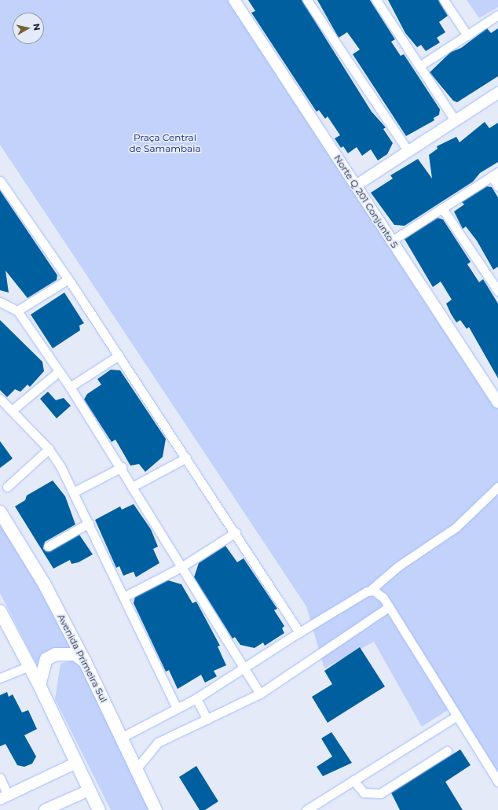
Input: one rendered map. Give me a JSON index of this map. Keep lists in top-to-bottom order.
{
  "streets": {
    "main road": ["Avenida Primeira Sul"],
    "street": ["Norte Q 201 Conjunto 5"]
  },
  "parks": ["Praça Central de Samambaia"],
  "north": "right"
}
